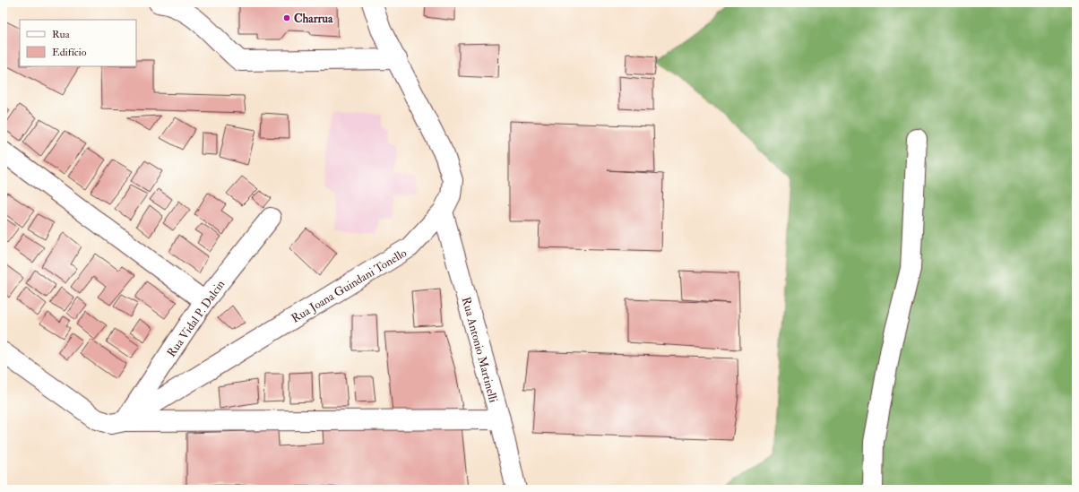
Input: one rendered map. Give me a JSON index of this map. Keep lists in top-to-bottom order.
{
  "streets": {
    "street": ["Rua Joana Guindani Tonello", "Rua Vidal P. Dalcin", "Rua Antonio Martinelli"]
  },
  "crossings": [
    ["Rua Joana Guindani Tonello", "Rua Vidal P. Dalcin"],
    ["Rua Joana Guindani Tonello", "Rua Antonio Martinelli"]
  ],
  "places": ["Charrua"],
  "legend": ["Rua", "Edifício"]
}
